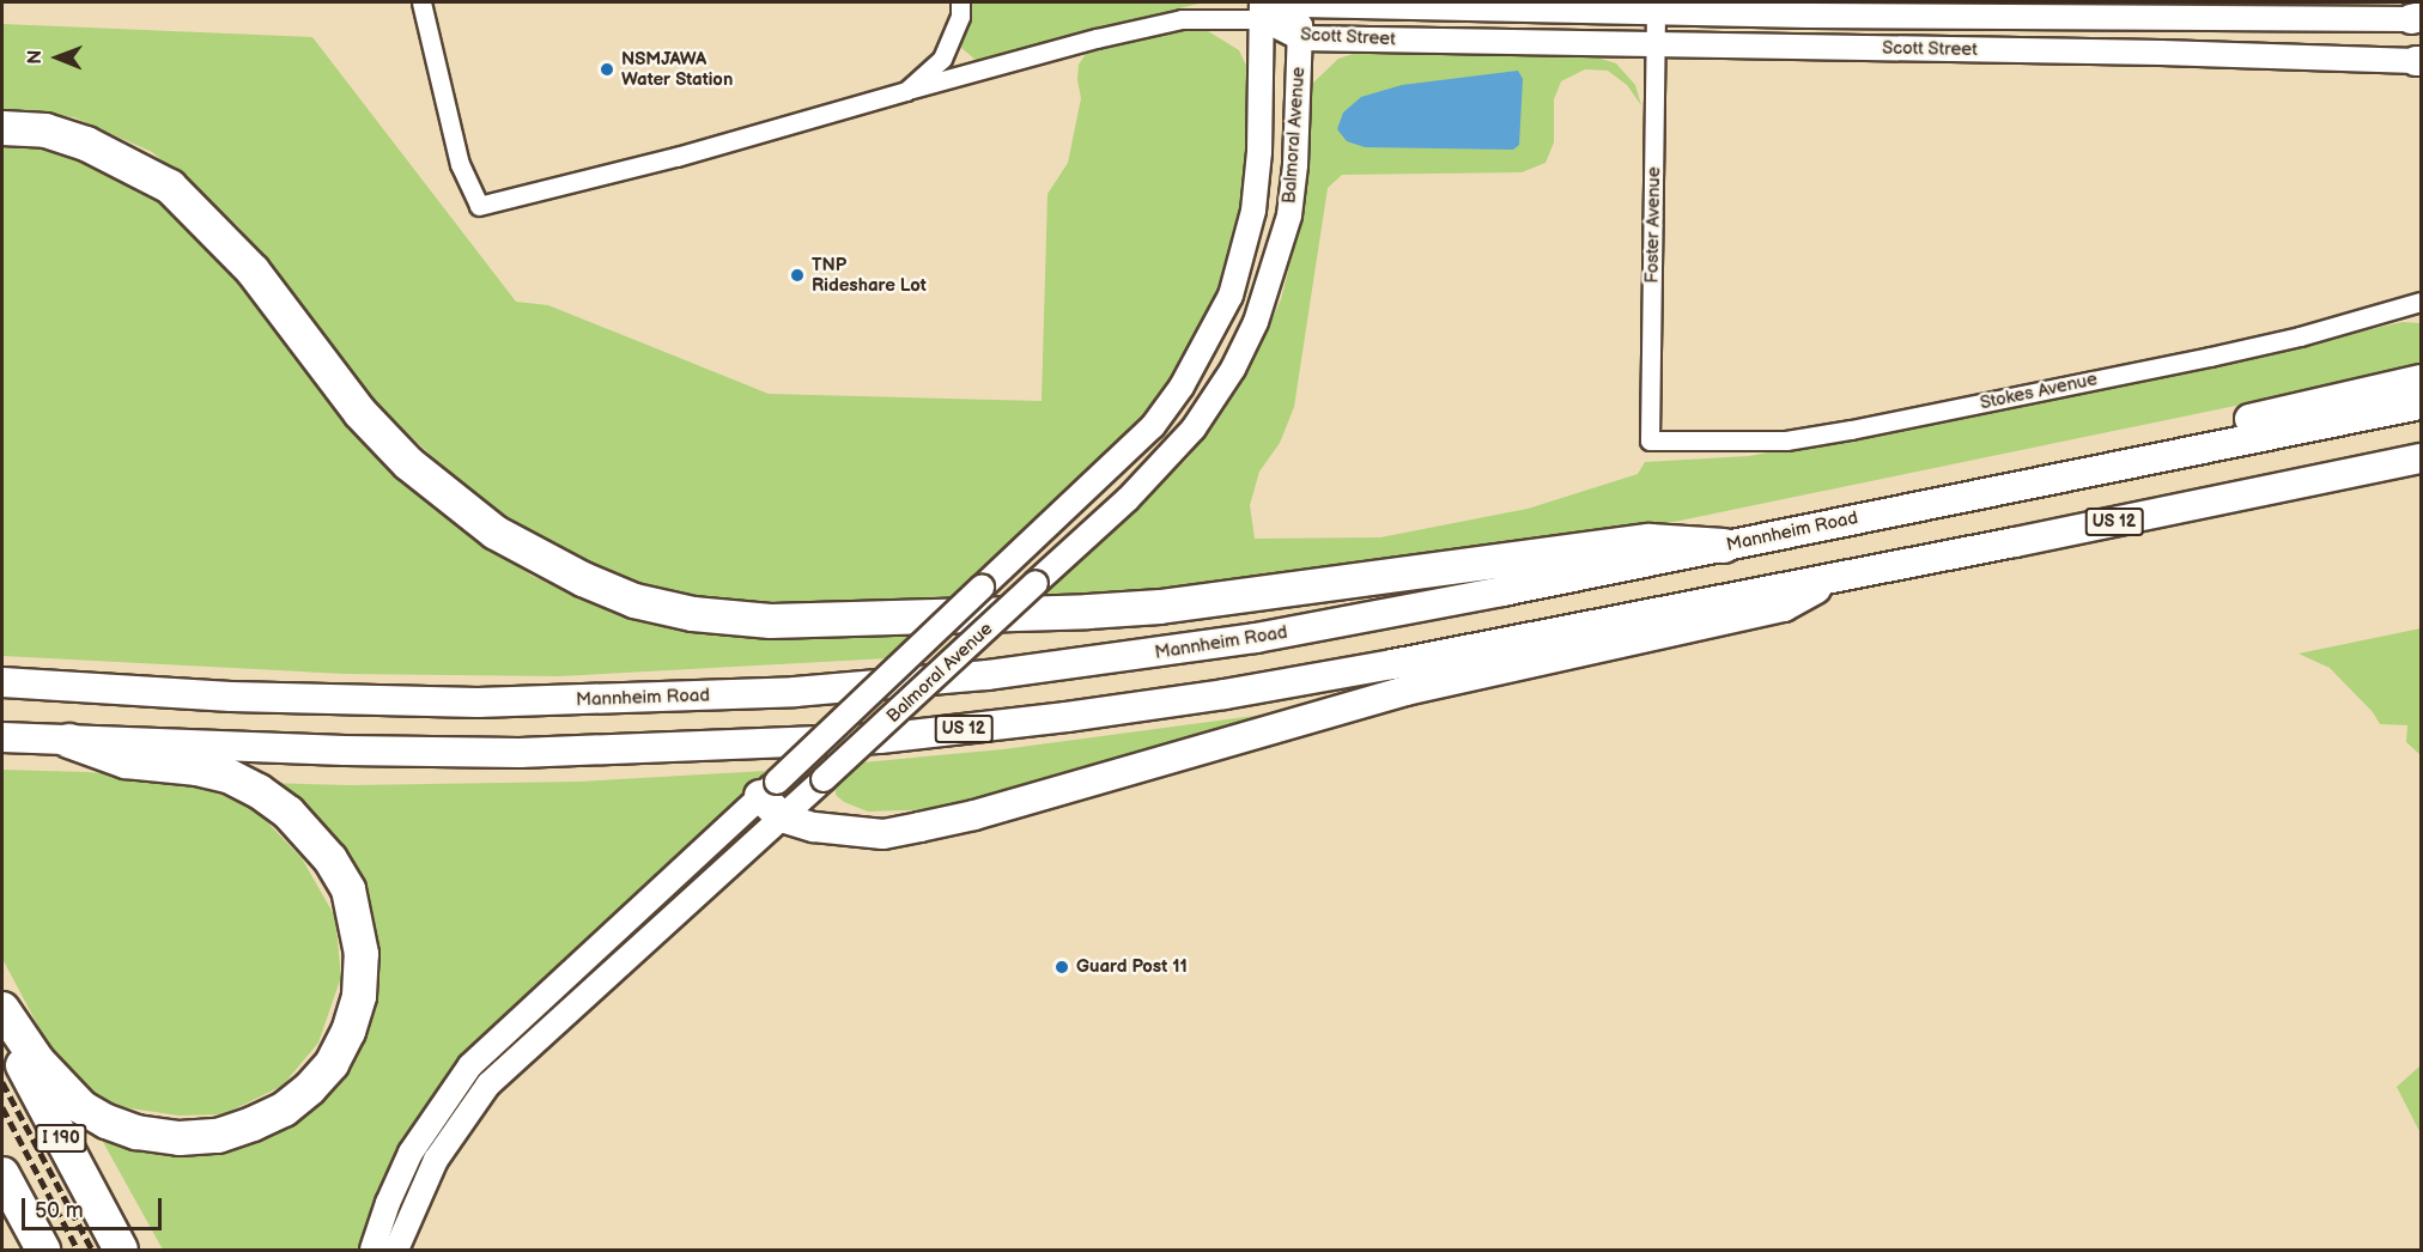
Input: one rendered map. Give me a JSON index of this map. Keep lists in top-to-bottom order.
{
  "streets": {
    "highway": ["I 190"],
    "main road": ["US 12", "Mannheim Road"],
    "street": [
      "Scott Street",
      "Balmoral Avenue",
      "Foster Avenue",
      "Stokes Avenue"
    ]
  },
  "crossings": [
    ["Scott Street", "Balmoral Avenue"],
    ["Scott Street", "Foster Avenue"],
    ["Foster Avenue", "Stokes Avenue"]
  ],
  "places": ["NSMJAWA Water Station", "TNP Rideshare Lot", "Guard Post 11"],
  "scale_bar": "50 m",
  "north": "left"
}
